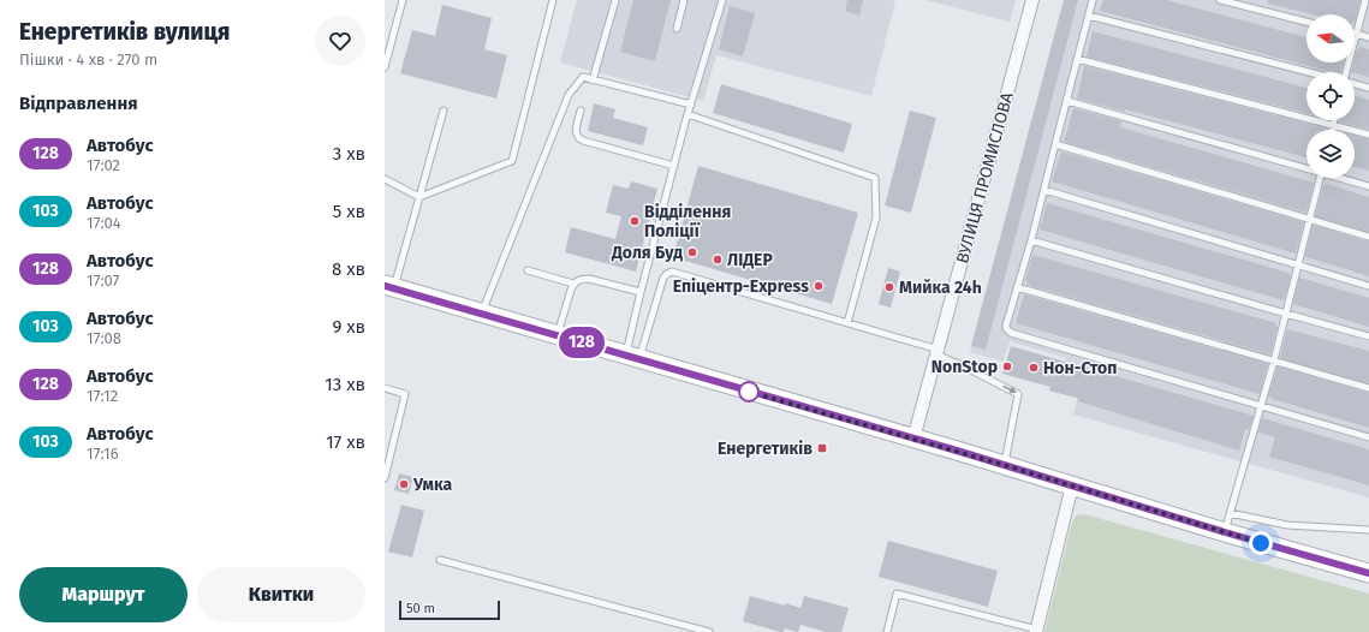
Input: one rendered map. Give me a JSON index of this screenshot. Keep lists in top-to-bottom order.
{
  "streets": {
    "street": ["ВУЛИЦЯ ПРОМИСЛОВА"]
  },
  "places": {
    "other": [
      "Відділення Поліції",
      "Доля Буд",
      "ЛІДЕР",
      "Епіцентр-Express",
      "Мийка 24һ",
      "NonStop",
      "Нон-Стоп",
      "Умка"
    ],
    "transit": ["Енергетиків"]
  },
  "lines": ["bus line 128"],
  "scale_bar": "50 m",
  "north": "left",
  "page": {
    "heading": [
      ["Енергетиків вулиця", "Пішки · 4 хв · 270 m"],
      "Відправлення"
    ],
    "on_map": "128",
    "list": [
      {
        "mark": "128",
        "name": "Автобус",
        "note": "17:02",
        "value": "3 хв"
      },
      {
        "mark": "103",
        "name": "Автобус",
        "note": "17:04",
        "value": "5 хв"
      },
      {
        "mark": "128",
        "name": "Автобус",
        "note": "17:07",
        "value": "8 хв"
      },
      {
        "mark": "103",
        "name": "Автобус",
        "note": "17:08",
        "value": "9 хв"
      },
      {
        "mark": "128",
        "name": "Автобус",
        "note": "17:12",
        "value": "13 хв"
      },
      {
        "mark": "103",
        "name": "Автобус",
        "note": "17:16",
        "value": "17 хв"
      }
    ],
    "buttons": ["Маршрут", "Квитки"],
    "scale": "50 m"
  }
}
